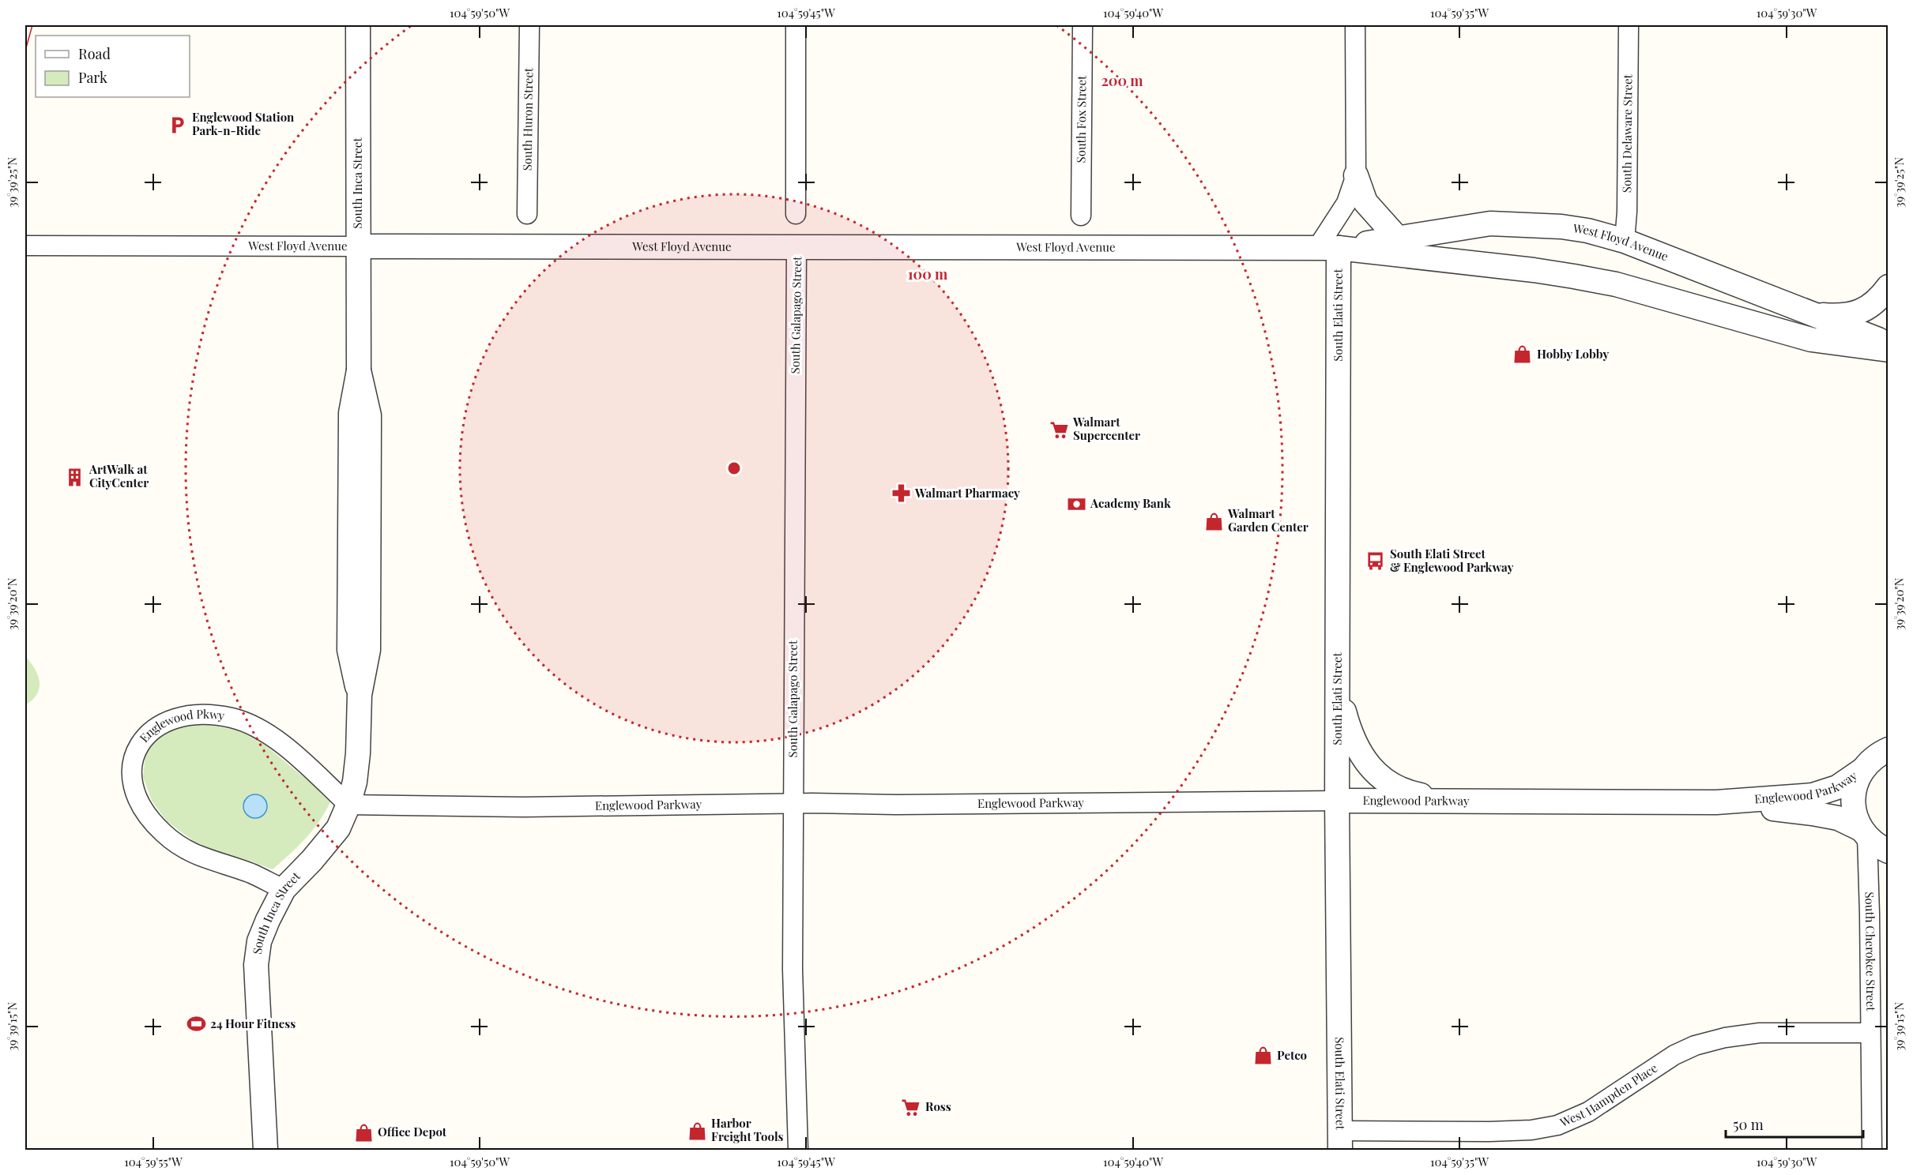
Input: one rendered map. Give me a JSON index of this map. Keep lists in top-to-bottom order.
{
  "streets": {
    "street": [
      "South Huron Street",
      "South Fox Street",
      "South Delaware Street",
      "South Inca Street",
      "West Floyd Avenue",
      "South Galapago Street",
      "South Elati Street",
      "Englewood Pkwy",
      "Englewood Parkway",
      "South Cherokee Street",
      "West Hampden Place"
    ]
  },
  "crossings": [
    ["South Delaware Street", "West Floyd Avenue"],
    ["South Inca Street", "West Floyd Avenue"],
    ["South Inca Street", "Englewood Pkwy"],
    ["South Inca Street", "Englewood Parkway"],
    ["West Floyd Avenue", "South Galapago Street"],
    ["West Floyd Avenue", "South Elati Street"],
    ["South Galapago Street", "Englewood Parkway"],
    ["South Elati Street", "Englewood Parkway"],
    ["South Elati Street", "West Hampden Place"],
    ["Englewood Pkwy", "Englewood Parkway"],
    ["Englewood Parkway", "South Cherokee Street"],
    ["South Cherokee Street", "West Hampden Place"]
  ],
  "places": {
    "parking": ["Englewood Station Park-n-Ride"],
    "shop": [
      "Hobby Lobby",
      "Walmart Garden Center",
      "Petco",
      "Harbor Freight Tools",
      "Office Depot"
    ],
    "supermarket": ["Walmart Supercenter", "Ross"],
    "building": ["ArtWalk at CityCenter"],
    "pharmacy": ["Walmart Pharmacy"],
    "bank": ["Academy Bank"],
    "bus stop": ["South Elati Street & Englewood Parkway"],
    "sports": ["24 Hour Fitness"]
  },
  "legend": ["Road", "Park"],
  "scale_bar": "50 m",
  "coordinates": [
    "104°59'50\"W",
    "104°59'45\"W",
    "104°59'40\"W",
    "104°59'35\"W",
    "104°59'30\"W",
    "39°39'25\"N",
    "39°39'20\"N",
    "39°39'15\"N",
    "104°59'55\"W"
  ],
  "rings": ["200 m", "100 m"]
}
